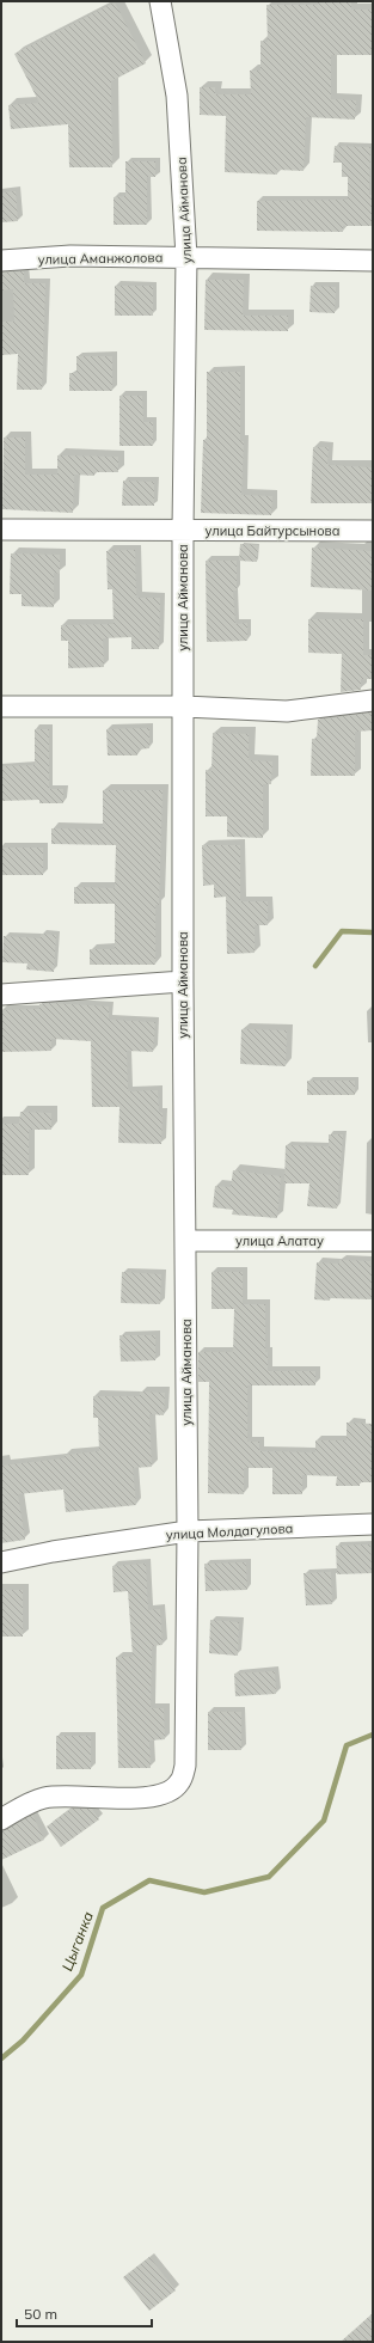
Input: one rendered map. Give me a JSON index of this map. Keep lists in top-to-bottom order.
{
  "streets": {
    "street": [
      "улица Айманова",
      "улица Аманжолова",
      "улица Байтурсынова",
      "улица Алатау",
      "улица Молдагулова"
    ]
  },
  "crossings": [
    ["улица Айманова", "улица Аманжолова"],
    ["улица Айманова", "улица Байтурсынова"],
    ["улица Айманова", "улица Алатау"],
    ["улица Айманова", "улица Молдагулова"]
  ],
  "water": ["Цыганка"],
  "scale_bar": "50 m"
}
